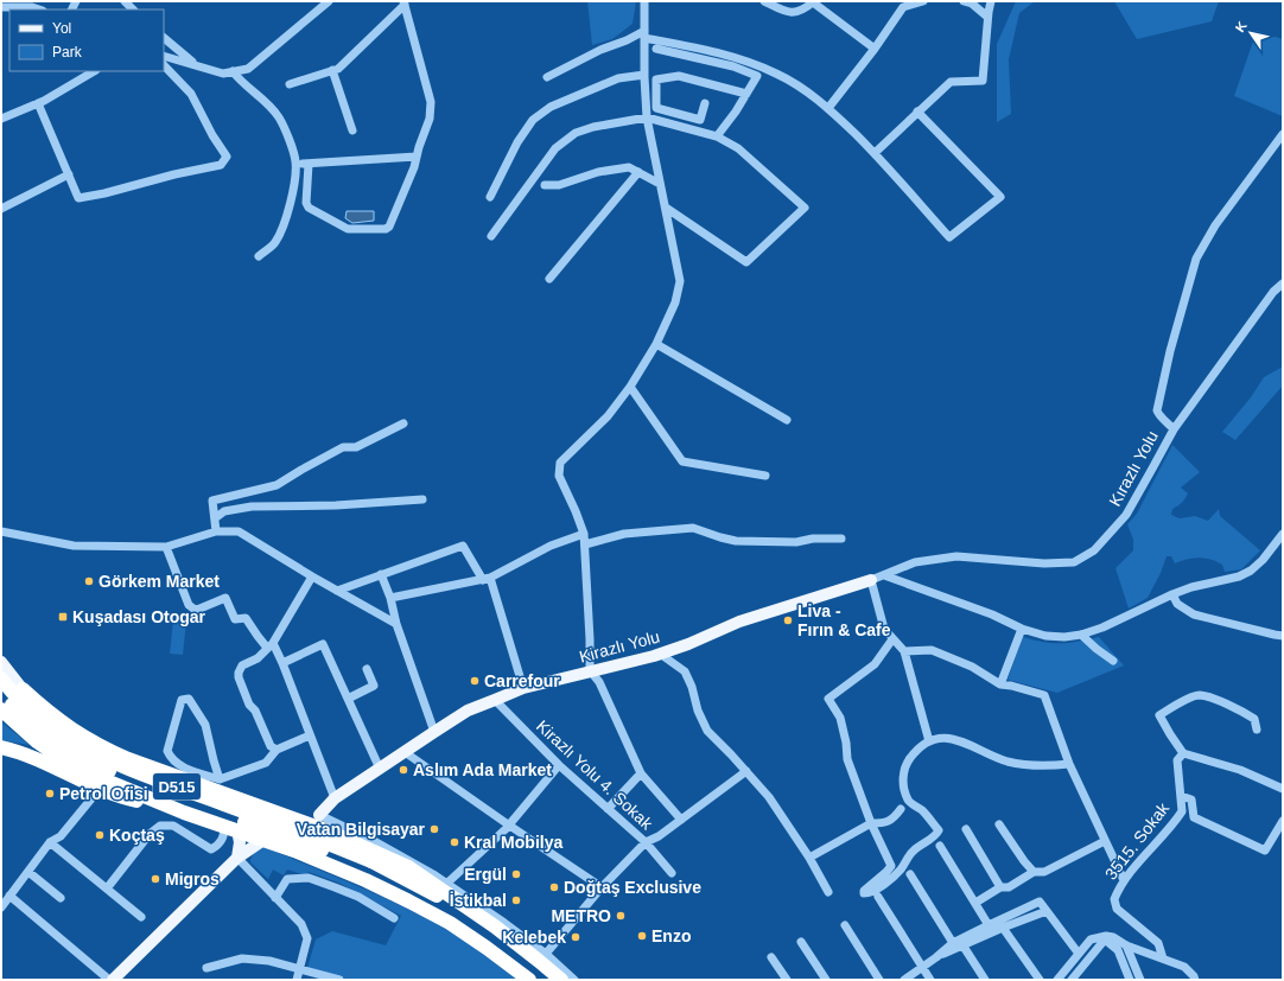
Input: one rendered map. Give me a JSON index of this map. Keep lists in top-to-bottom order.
{
  "streets": {
    "highway": ["D515"],
    "main road": ["Kirazlı Yolu"],
    "street": ["Kırazlı Yolu", "Kirazlı Yolu 4. Sokak", "3515. Sokak"]
  },
  "crossings": [
    ["Kırazlı Yolu", "Kirazlı Yolu"],
    ["Kirazlı Yolu", "Kirazlı Yolu 4. Sokak"]
  ],
  "places": {
    "other": [
      "Görkem Market",
      "Liva - Fırın & Cafe",
      "Carrefour",
      "Aslım Ada Market",
      "Petrol Ofisi",
      "Vatan Bilgisayar",
      "Koçtaş",
      "Kral Mobilya",
      "Ergül",
      "Migros",
      "Doğtaş Exclusive",
      "İstikbal",
      "METRO",
      "Enzo",
      "Kelebek"
    ],
    "transit": ["Kuşadası Otogar"]
  },
  "legend": ["Yol", "Park"],
  "north": "top left"
}
